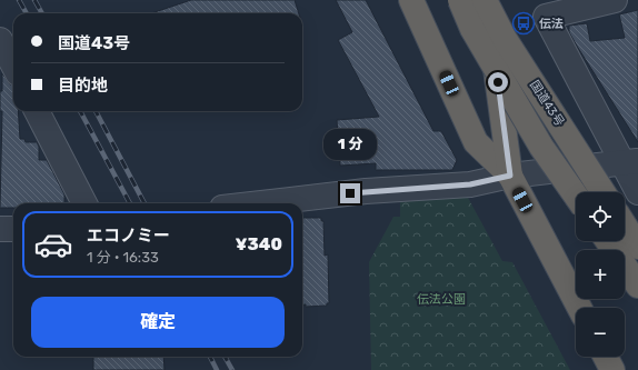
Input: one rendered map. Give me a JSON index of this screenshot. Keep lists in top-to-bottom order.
{
  "streets": {
    "highway": ["国道43号"]
  },
  "parks": ["伝法公園"],
  "places": {
    "bus stop": ["伝法"]
  },
  "page": {
    "banner": ["国道43号", "目的地"],
    "bubble": "1 分",
    "map_buttons": ["+", "−"],
    "list": [
      {
        "name": "エコノミー",
        "note": "1 分 · 16:33",
        "value": "¥340"
      }
    ],
    "buttons": "確定"
  }
}
